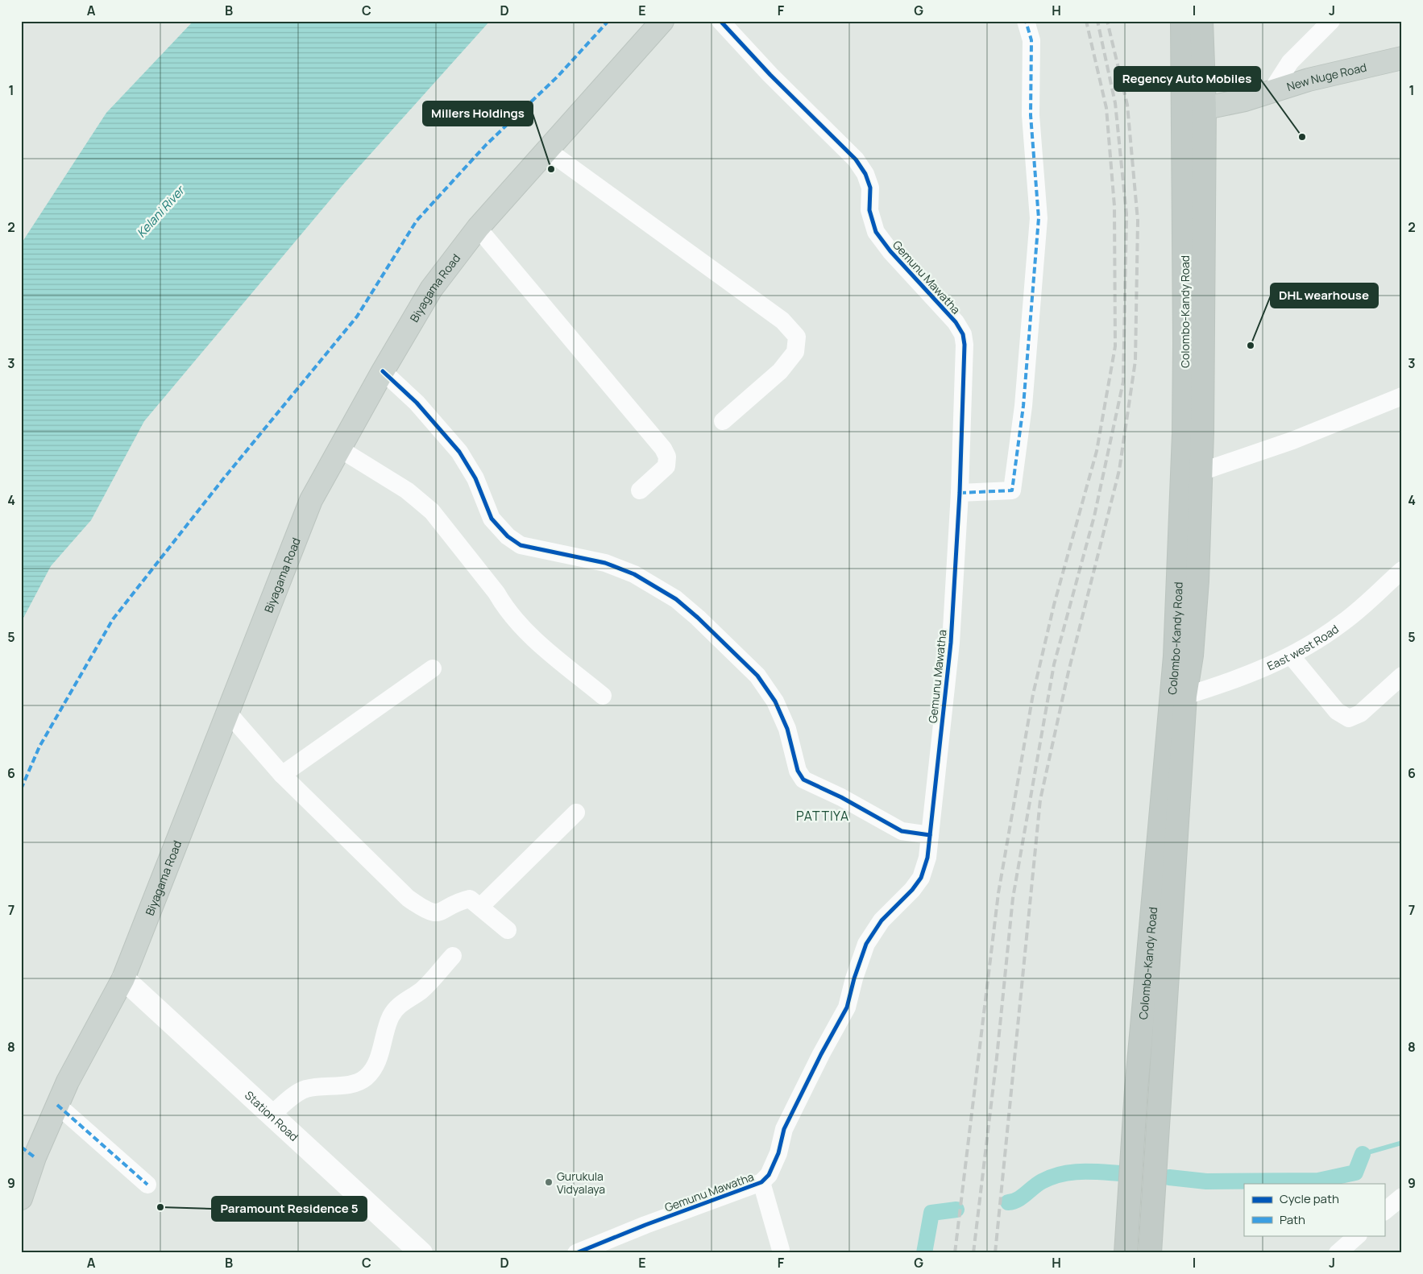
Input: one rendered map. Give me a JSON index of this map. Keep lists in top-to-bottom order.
{
  "streets": {
    "highway": ["Colombo-Kandy Road"],
    "main road": ["New Nuge Road", "Biyagama Road"],
    "street": ["Gemunu Mawatha", "East west Road", "Station Road"]
  },
  "crossings": [
    ["New Nuge Road", "Colombo-Kandy Road"],
    ["Biyagama Road", "Station Road"],
    ["Colombo-Kandy Road", "East west Road"]
  ],
  "districts": ["PATTIYA"],
  "water": ["Kelani River"],
  "places": [
    "Regency Auto Mobiles",
    "Millers Holdings",
    "DHL wearhouse",
    "Gurukula Vidyalaya",
    "Paramount Residence 5"
  ],
  "legend": ["Cycle path", "Path"],
  "grid": {
    "columns": [
      "A",
      "B",
      "C",
      "D",
      "E",
      "F",
      "G",
      "H",
      "I",
      "J"
    ],
    "rows": [
      "1",
      "2",
      "3",
      "4",
      "5",
      "6",
      "7",
      "8",
      "9"
    ]
  }
}
